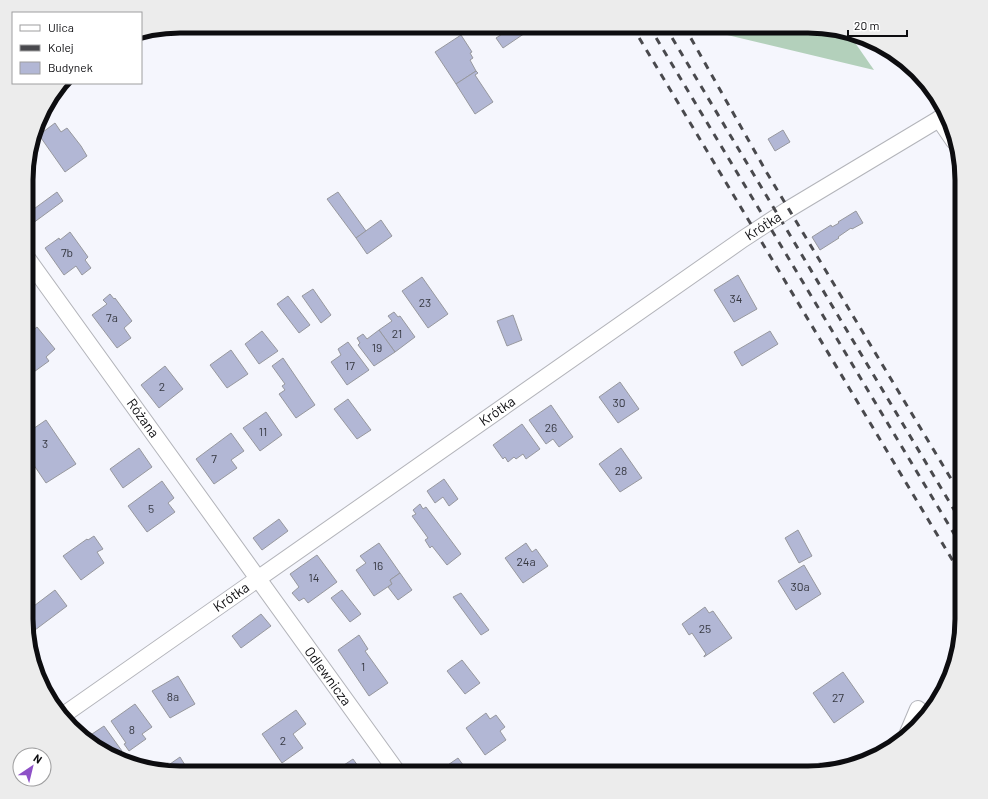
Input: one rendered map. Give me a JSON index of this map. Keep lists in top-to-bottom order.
{
  "streets": {
    "street": ["Krótka", "Różana", "Odlewnicza"]
  },
  "crossings": [
    ["Krótka", "Różana"],
    ["Krótka", "Odlewnicza"],
    ["Różana", "Odlewnicza"]
  ],
  "house_numbers": [
    "7b",
    "34",
    "23",
    "7a",
    "21",
    "19",
    "17",
    "2",
    "30",
    "26",
    "11",
    "3",
    "7",
    "28",
    "5",
    "24a",
    "16",
    "14",
    "30a",
    "25",
    "1",
    "8a",
    "27",
    "8",
    "2"
  ],
  "legend": ["Ulica", "Kolej", "Budynek"],
  "scale_bar": "20 m",
  "north": "top right"
}
